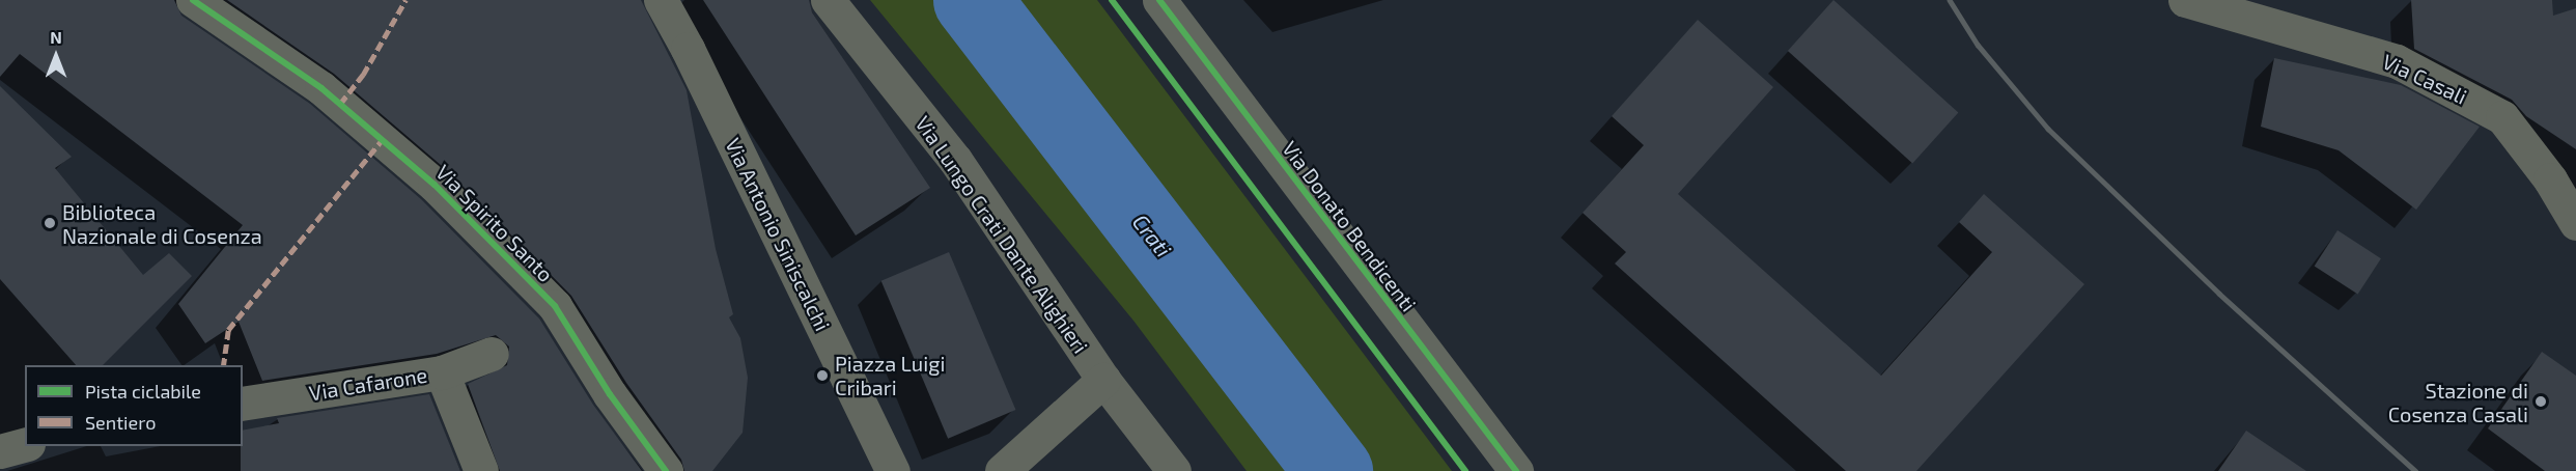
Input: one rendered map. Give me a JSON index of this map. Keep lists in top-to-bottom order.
{
  "streets": {
    "street": [
      "Via Casali",
      "Via Spirito Santo",
      "Via Donato Bendicenti",
      "Via Antonio Siniscalchi",
      "Via Lungo Crati Dante Alighieri",
      "Via Cafarone"
    ]
  },
  "water": ["Crati"],
  "places": ["Biblioteca Nazionale di Cosenza", "Piazza Luigi Cribari", "Stazione di Cosenza Casali"],
  "legend": ["Pista ciclabile", "Sentiero"],
  "north": "top"
}
